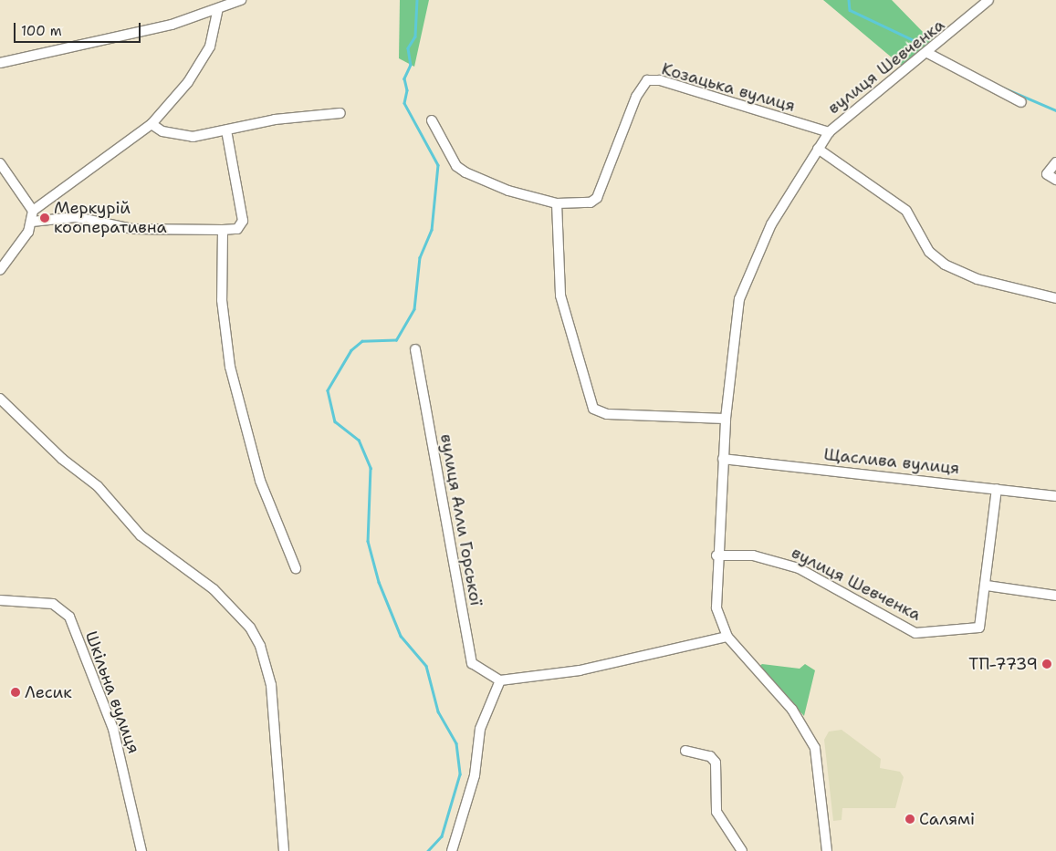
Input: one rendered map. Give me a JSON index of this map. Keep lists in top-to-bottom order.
{
  "streets": {
    "street": [
      "вулиця Шевченка",
      "Козацька вулиця",
      "Щаслива вулиця",
      "вулиця Алли Горської",
      "Шкільна вулиця"
    ]
  },
  "crossings": [
    ["вулиця Шевченка", "Козацька вулиця"],
    ["вулиця Шевченка", "Щаслива вулиця"]
  ],
  "places": [
    "Меркурій кооперативна",
    "ТП-7739",
    "Лесик",
    "Салямі"
  ],
  "scale_bar": "100 m"
}
